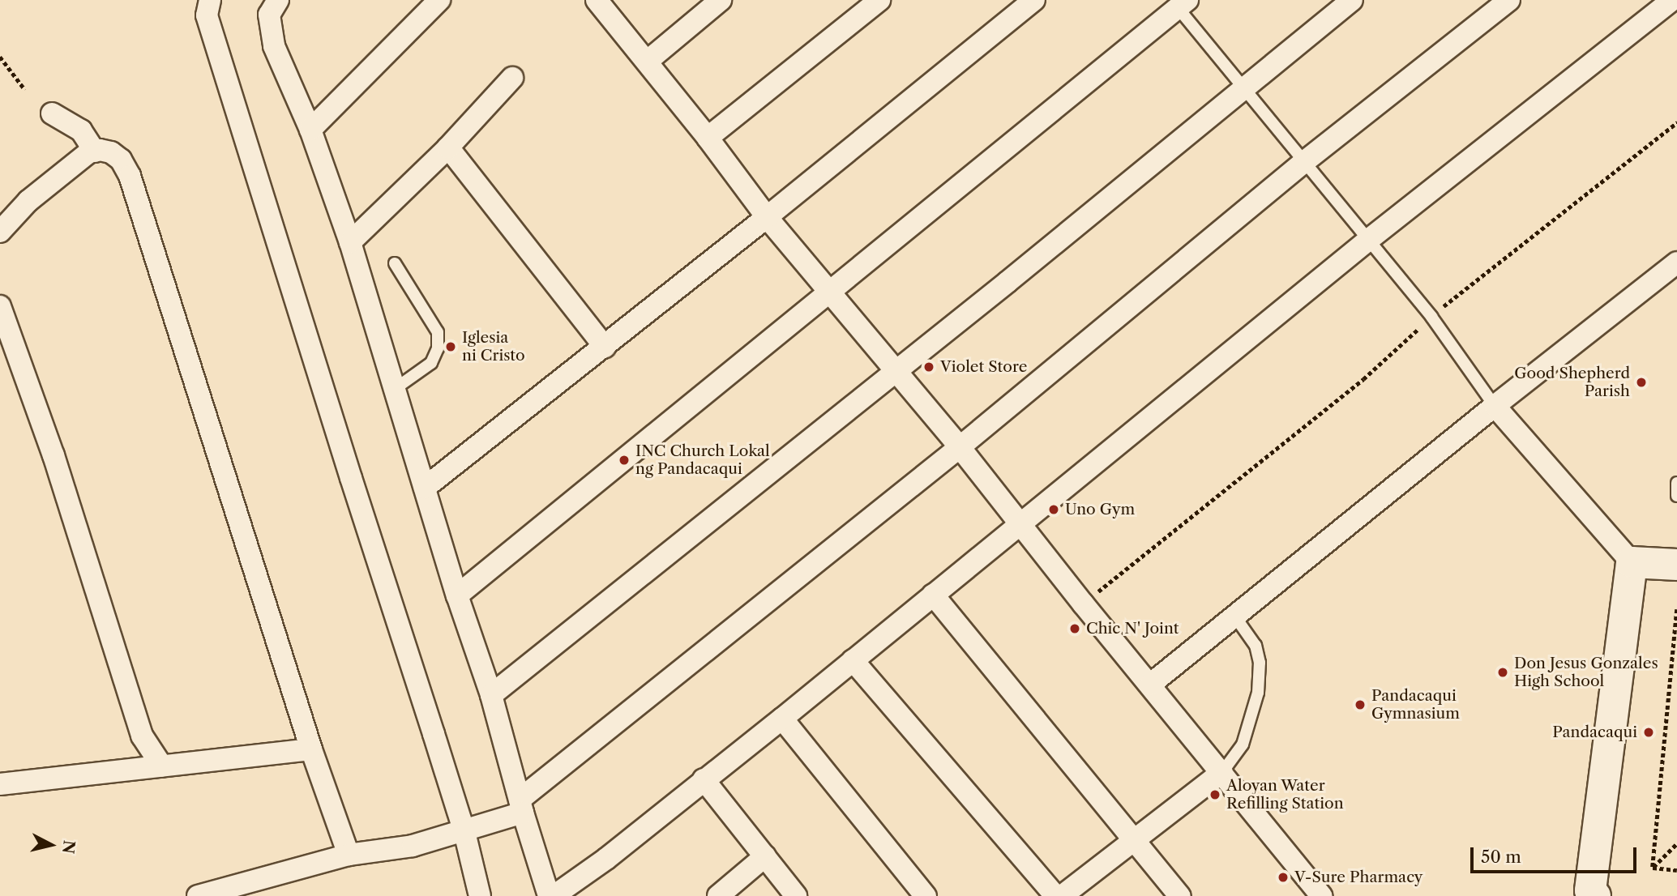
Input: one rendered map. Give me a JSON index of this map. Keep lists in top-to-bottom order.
{
  "places": [
    "Iglesia ni Cristo",
    "Violet Store",
    "Good Shepherd Parish",
    "INC Church Lokal ng Pandacaqui",
    "Uno Gym",
    "Chic N' Joint",
    "Don Jesus Gonzales High School",
    "Pandacaqui Gymnasium",
    "Pandacaqui",
    "Aloyan Water Refilling Station",
    "V-Sure Pharmacy"
  ],
  "scale_bar": "50 m",
  "north": "right"
}
